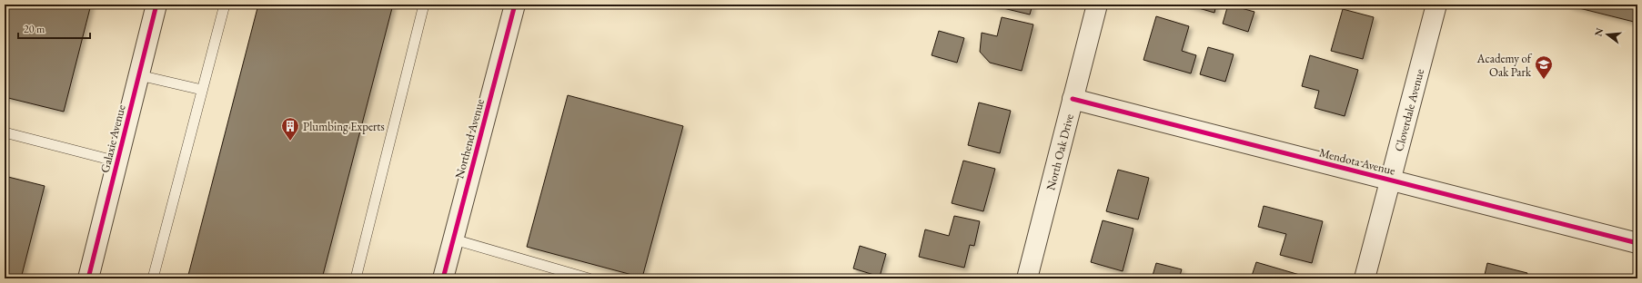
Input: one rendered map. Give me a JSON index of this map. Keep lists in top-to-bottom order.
{
  "streets": {
    "street": [
      "Cloverdale Avenue",
      "Galaxie Avenue",
      "Northend Avenue",
      "North Oak Drive",
      "Mendota Avenue"
    ]
  },
  "crossings": [
    ["Cloverdale Avenue", "Mendota Avenue"],
    ["North Oak Drive", "Mendota Avenue"]
  ],
  "places": {
    "school or university": ["Academy of Oak Park"],
    "building": ["Plumbing Experts"]
  },
  "scale_bar": "20 m",
  "north": "left"
}
